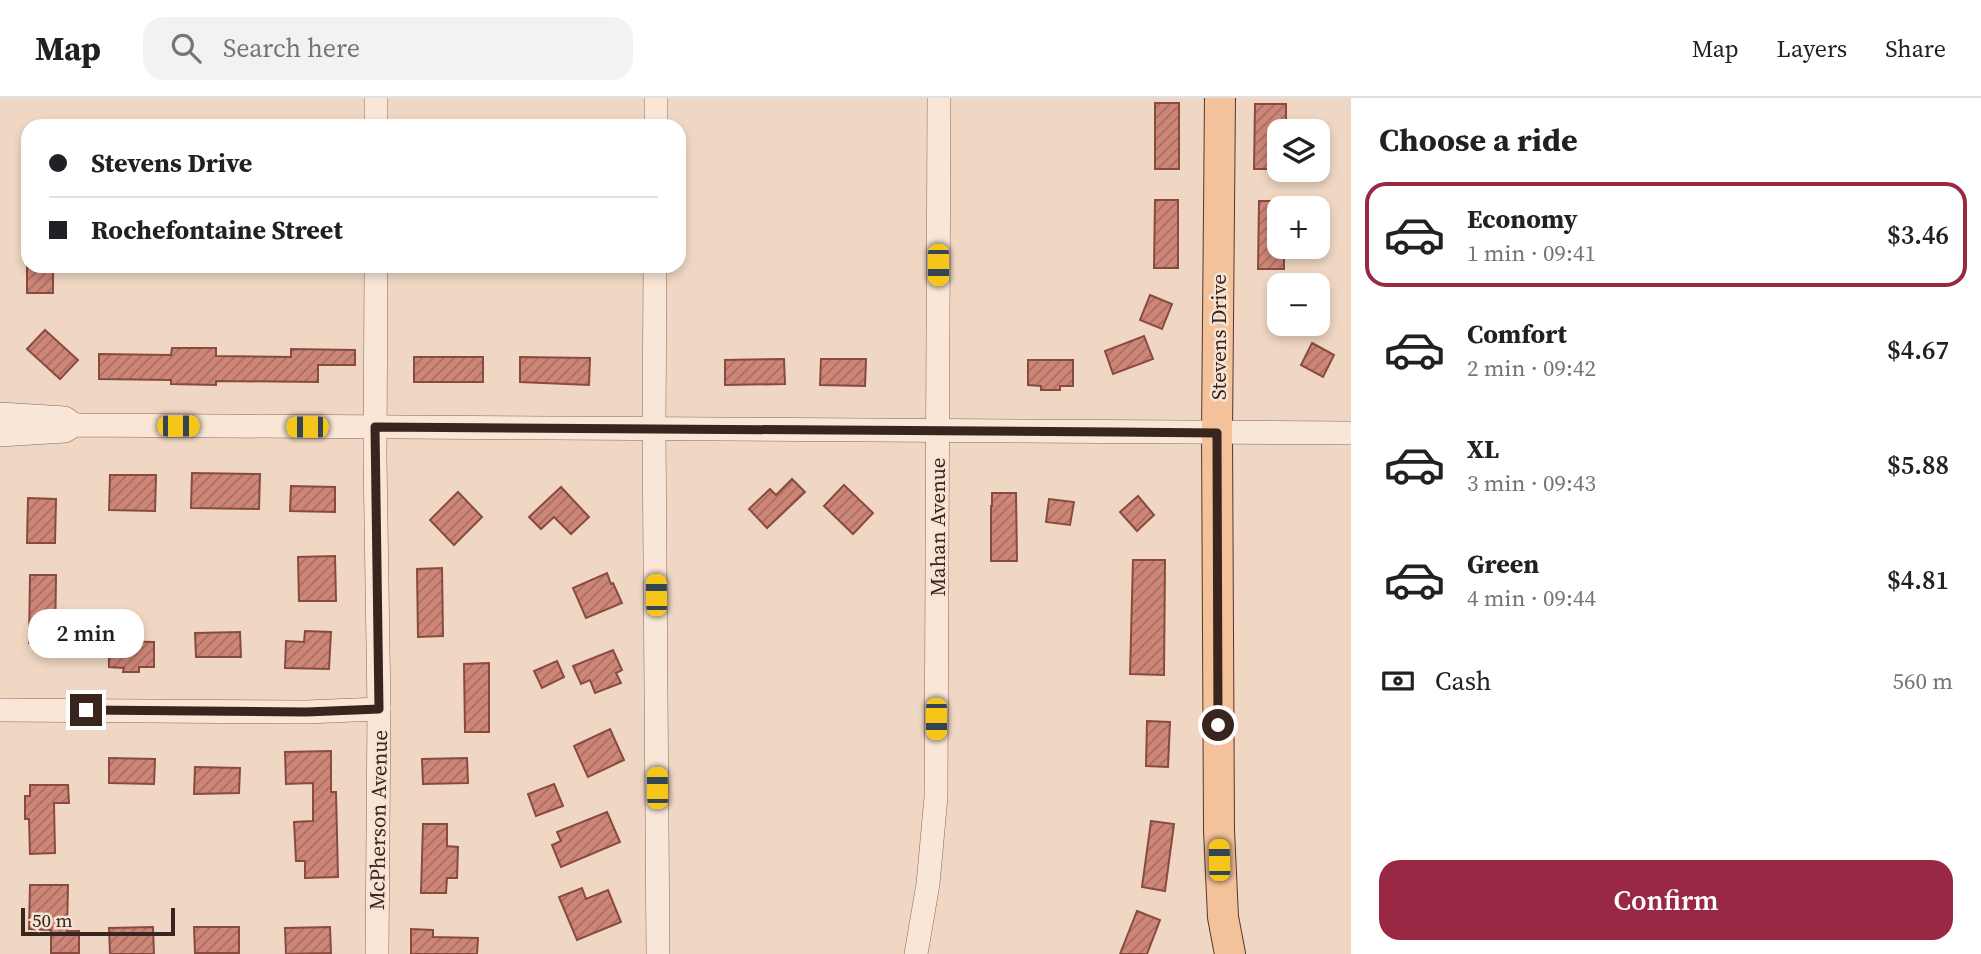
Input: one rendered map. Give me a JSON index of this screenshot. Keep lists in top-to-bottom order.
{
  "streets": {
    "main road": ["Stevens Drive"],
    "street": ["Mahan Avenue", "McPherson Avenue"]
  },
  "scale_bar": "50 m",
  "page": {
    "header": "Map",
    "search": "Search here",
    "nav": ["Map", "Layers", "Share"],
    "heading": "Choose a ride",
    "map_buttons": ["+", "−"],
    "banner": ["Stevens Drive", "Rochefontaine Street"],
    "list": [
      {
        "name": "Economy",
        "note": "1 min · 09:41",
        "value": "$3.46"
      },
      {
        "name": "Comfort",
        "note": "2 min · 09:42",
        "value": "$4.67"
      },
      {
        "name": "XL",
        "note": "3 min · 09:43",
        "value": "$5.88"
      },
      {
        "name": "Green",
        "note": "4 min · 09:44",
        "value": "$4.81"
      }
    ],
    "bubble": "2 min",
    "pay": ["Cash", "560 m"],
    "buttons": "Confirm",
    "scale": "50 m"
  }
}
